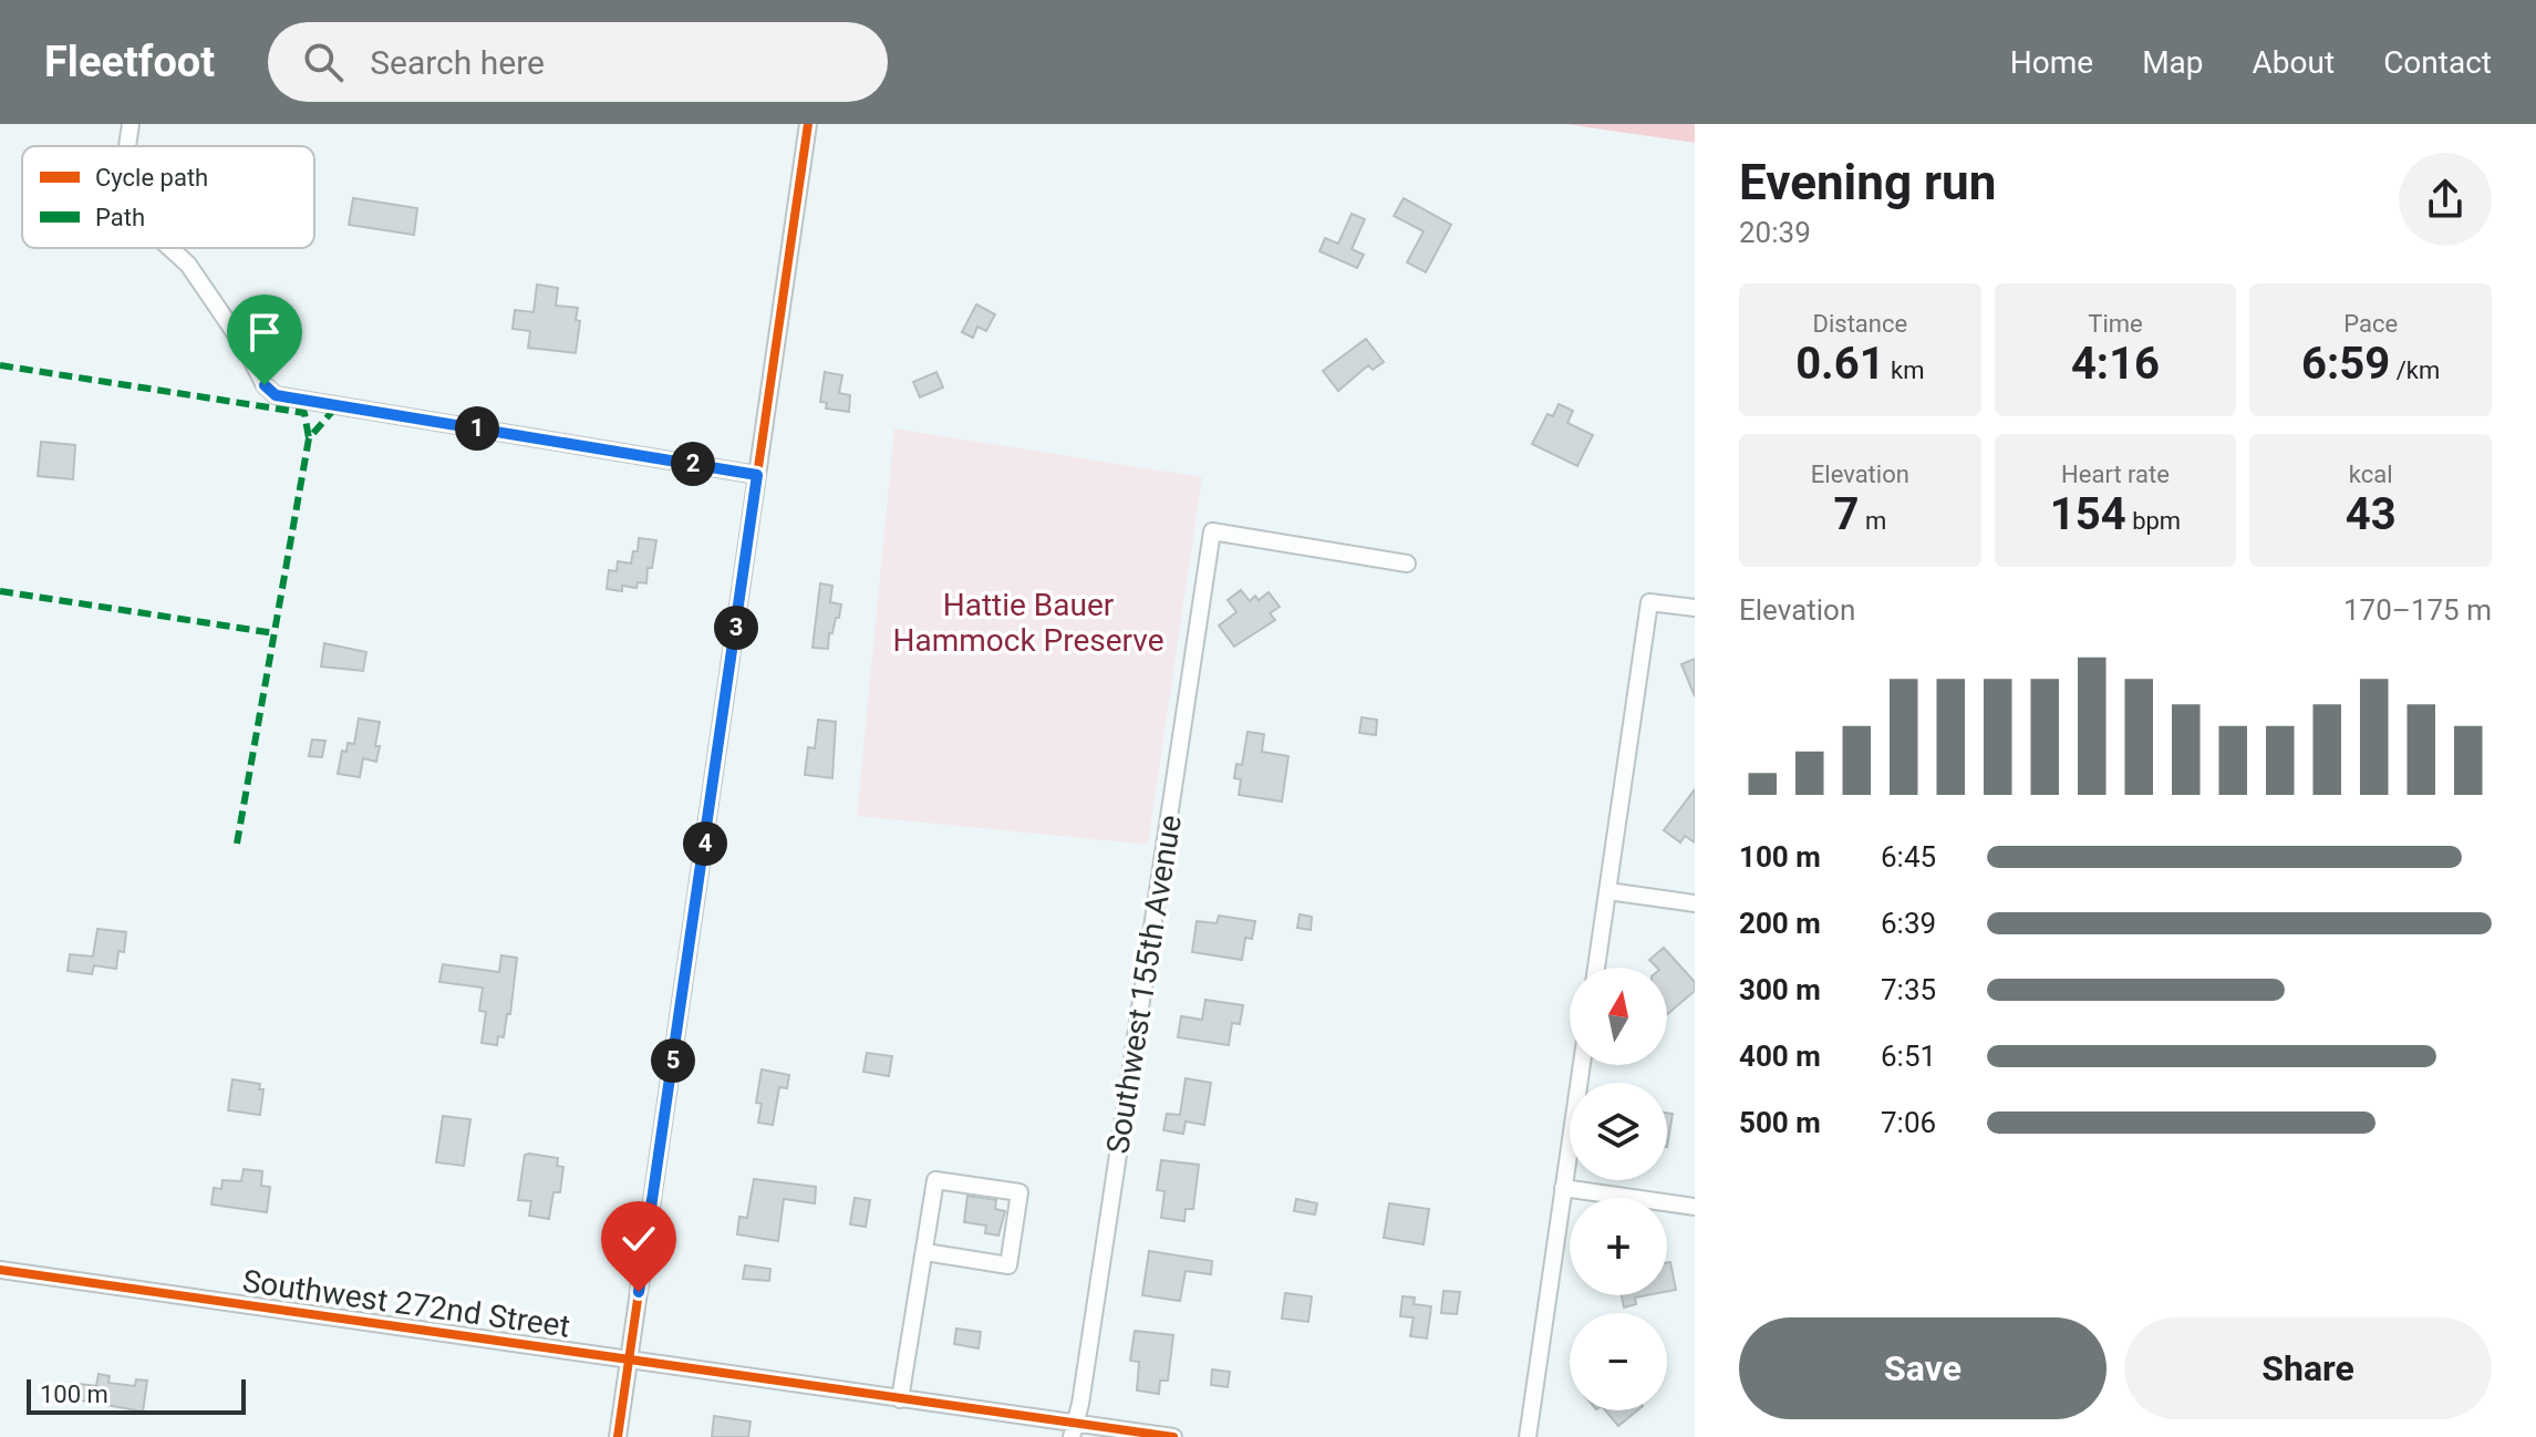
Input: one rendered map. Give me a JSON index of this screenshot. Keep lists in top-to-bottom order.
{
  "streets": {
    "street": ["Southwest 155th Avenue", "Southwest 272nd Street"]
  },
  "crossings": [
    ["Southwest 155th Avenue", "Southwest 272nd Street"]
  ],
  "parks": ["Hattie Bauer Hammock Preserve"],
  "legend": ["Cycle path", "Path"],
  "scale_bar": "100 m",
  "north": "top",
  "page": {
    "header": "Fleetfoot",
    "search": "Search here",
    "nav": [
      "Home",
      "Map",
      "About",
      "Contact"
    ],
    "heading": ["Evening run", "20:39"],
    "stats": [
      ["Distance", "0.61 km"],
      ["Time", "4:16"],
      ["Pace", "6:59 /km"],
      ["Elevation", "7 m"],
      ["Heart rate", "154 bpm"],
      ["kcal", "43"]
    ],
    "pins": [
      "1",
      "2",
      "3",
      "4",
      "5"
    ],
    "chart": ["Elevation", "170–175 m"],
    "list": [
      {
        "name": "100 m",
        "note": "6:45"
      },
      {
        "name": "200 m",
        "note": "6:39"
      },
      {
        "name": "300 m",
        "note": "7:35"
      },
      {
        "name": "400 m",
        "note": "6:51"
      },
      {
        "name": "500 m",
        "note": "7:06"
      }
    ],
    "map_buttons": ["+", "−"],
    "buttons": ["Save", "Share"],
    "scale": "100 m"
  }
}
